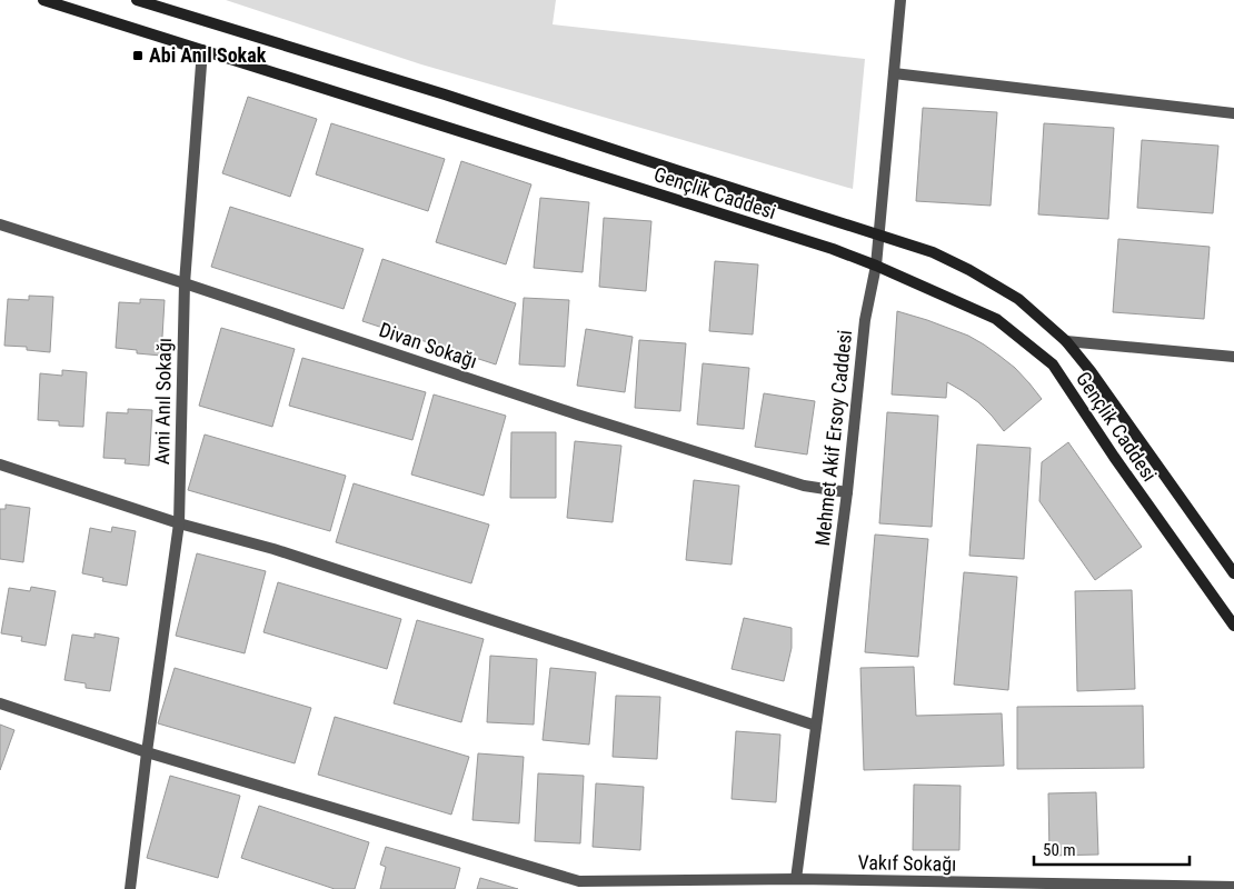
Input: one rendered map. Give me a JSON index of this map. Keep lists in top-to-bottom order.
{
  "streets": {
    "street": [
      "Gençlik Caddesi",
      "Divan Sokağı",
      "Avni Anıl Sokağı",
      "Mehmet Akif Ersoy Caddesi",
      "Vakıf Sokağı"
    ]
  },
  "crossings": [
    ["Gençlik Caddesi", "Avni Anıl Sokağı"],
    ["Gençlik Caddesi", "Mehmet Akif Ersoy Caddesi"],
    ["Divan Sokağı", "Avni Anıl Sokağı"],
    ["Divan Sokağı", "Mehmet Akif Ersoy Caddesi"],
    ["Avni Anıl Sokağı", "Vakıf Sokağı"],
    ["Mehmet Akif Ersoy Caddesi", "Vakıf Sokağı"]
  ],
  "places": {
    "transit": ["Abi Anıl Sokak"]
  },
  "scale_bar": "50 m"
}
